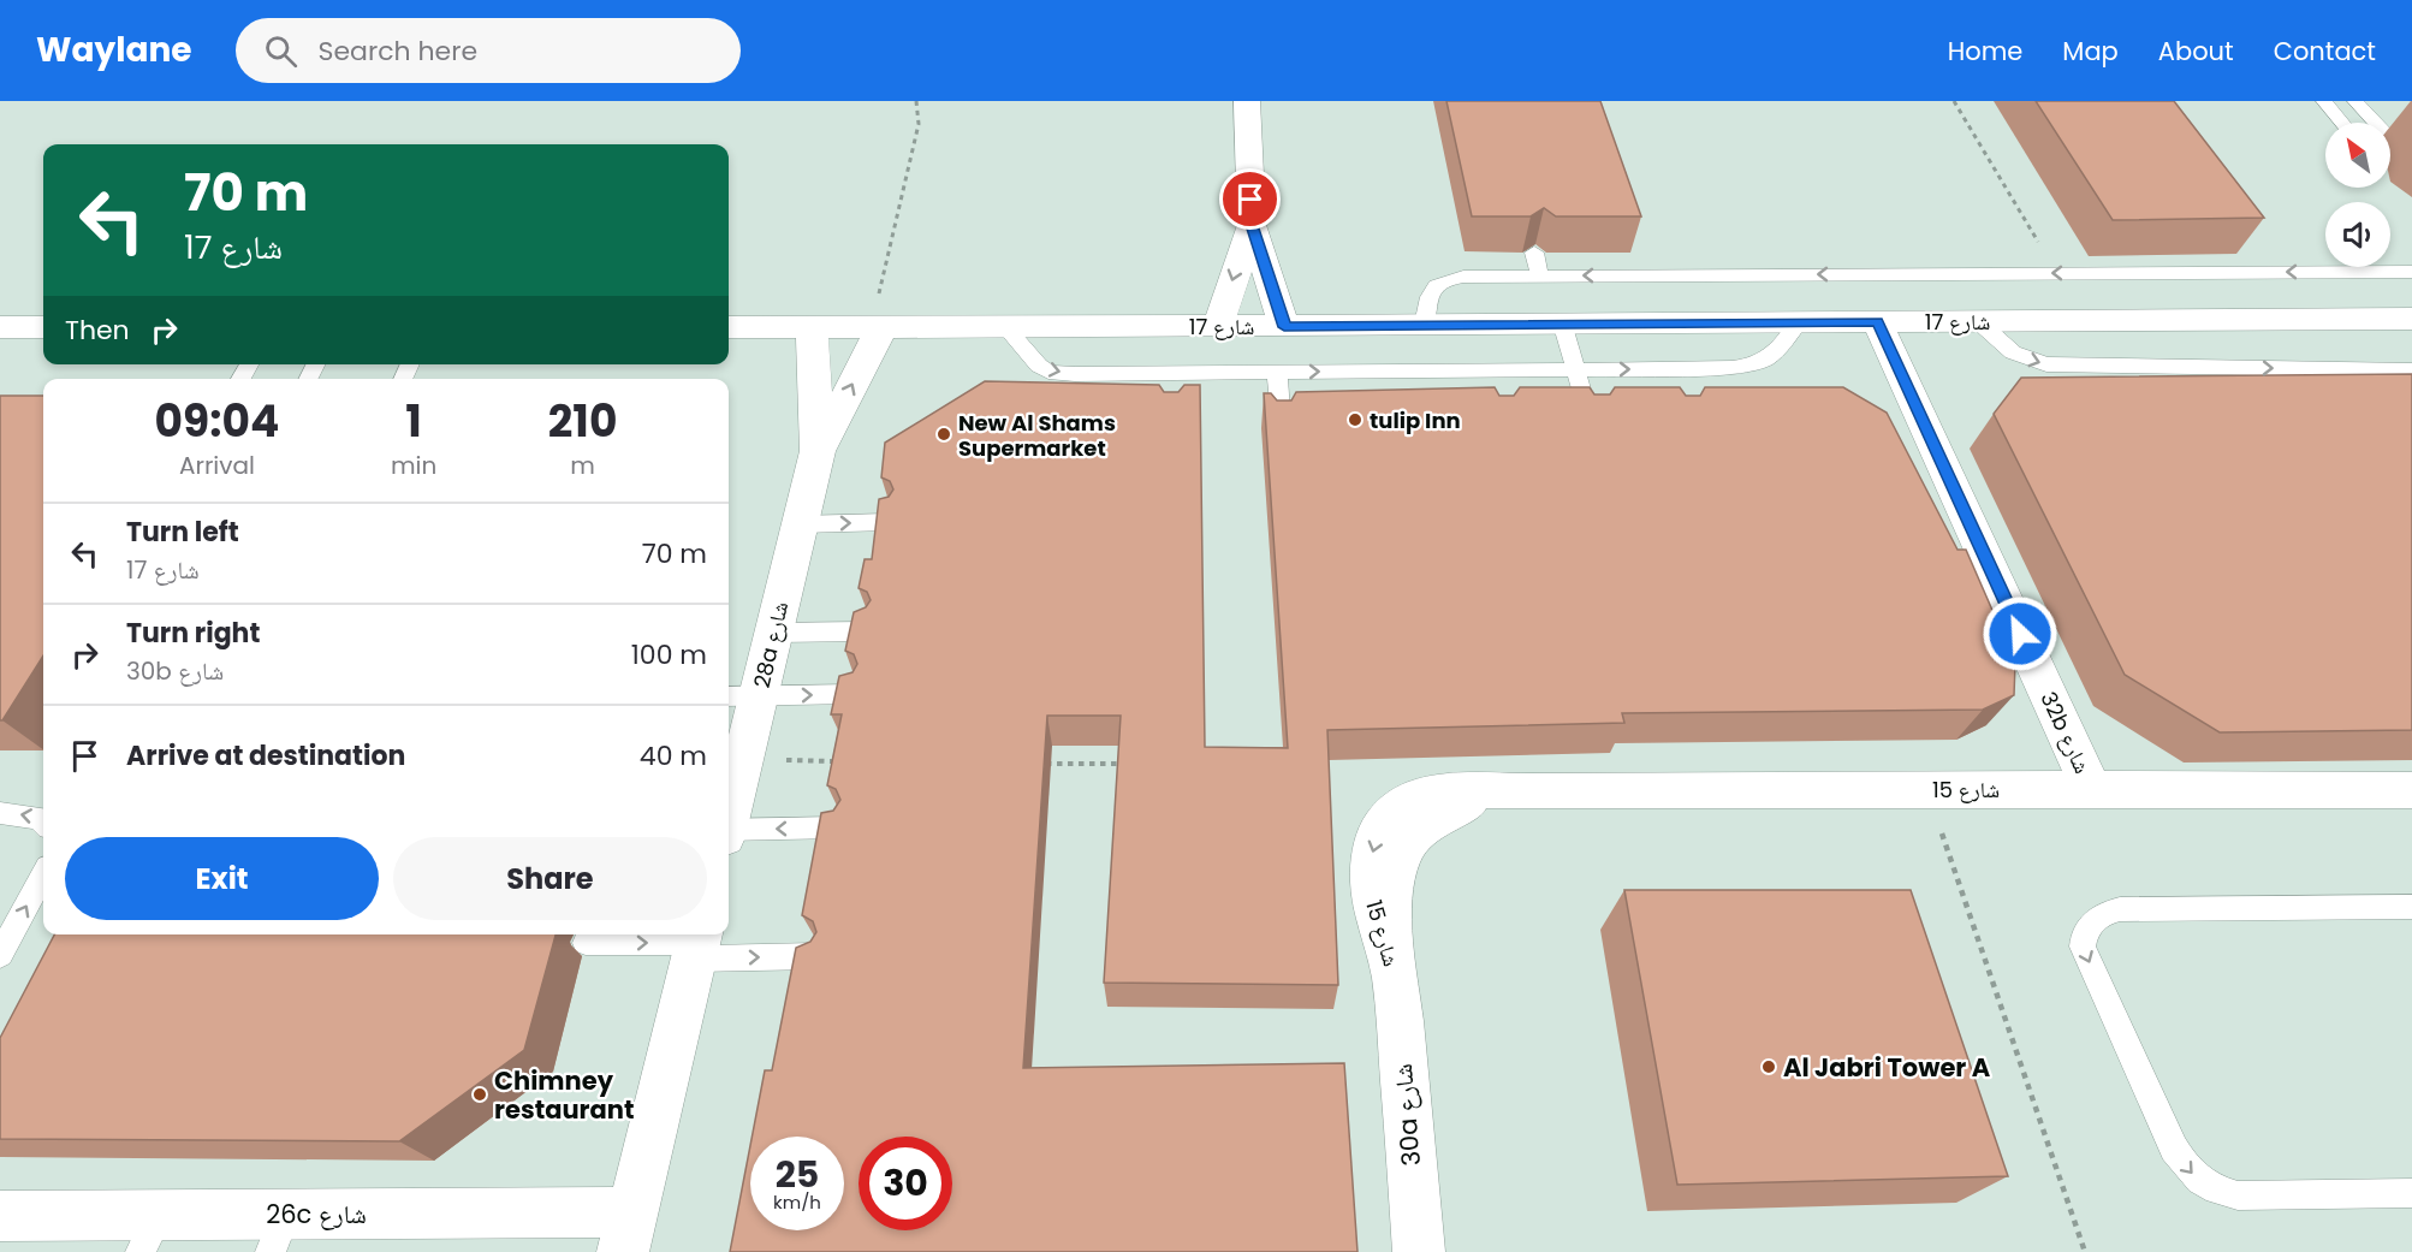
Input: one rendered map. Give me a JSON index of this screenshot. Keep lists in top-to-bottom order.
{
  "streets": {
    "street": [
      "شارع 17",
      "28a شارع",
      "32b شارع",
      "شارع 15",
      "30a شارع",
      "26c شارع"
    ]
  },
  "crossings": [
    ["شارع 17", "28a شارع"],
    ["شارع 17", "32b شارع"],
    ["32b شارع", "شارع 15"],
    ["شارع 15", "30a شارع"]
  ],
  "places": [
    "tulip Inn",
    "New Al Shams Supermarket",
    "Al Jabri Tower A",
    "Chimney restaurant"
  ],
  "north": "top left",
  "page": {
    "header": "Waylane",
    "search": "Search here",
    "nav": [
      "Home",
      "Map",
      "About",
      "Contact"
    ],
    "turn": ["70 m", "شارع 17"],
    "then": "Then",
    "eta": [
      "09:04",
      "Arrival",
      "1",
      "min",
      "210",
      "m"
    ],
    "list": [
      {
        "name": "Turn left",
        "note": "شارع 17",
        "value": "70 m"
      },
      {
        "name": "Turn right",
        "note": "30b شارع",
        "value": "100 m"
      },
      {
        "name": "Arrive at destination",
        "value": "40 m"
      }
    ],
    "buttons": ["Exit", "Share"],
    "speed": "25 km/h",
    "limit": "30"
  }
}
